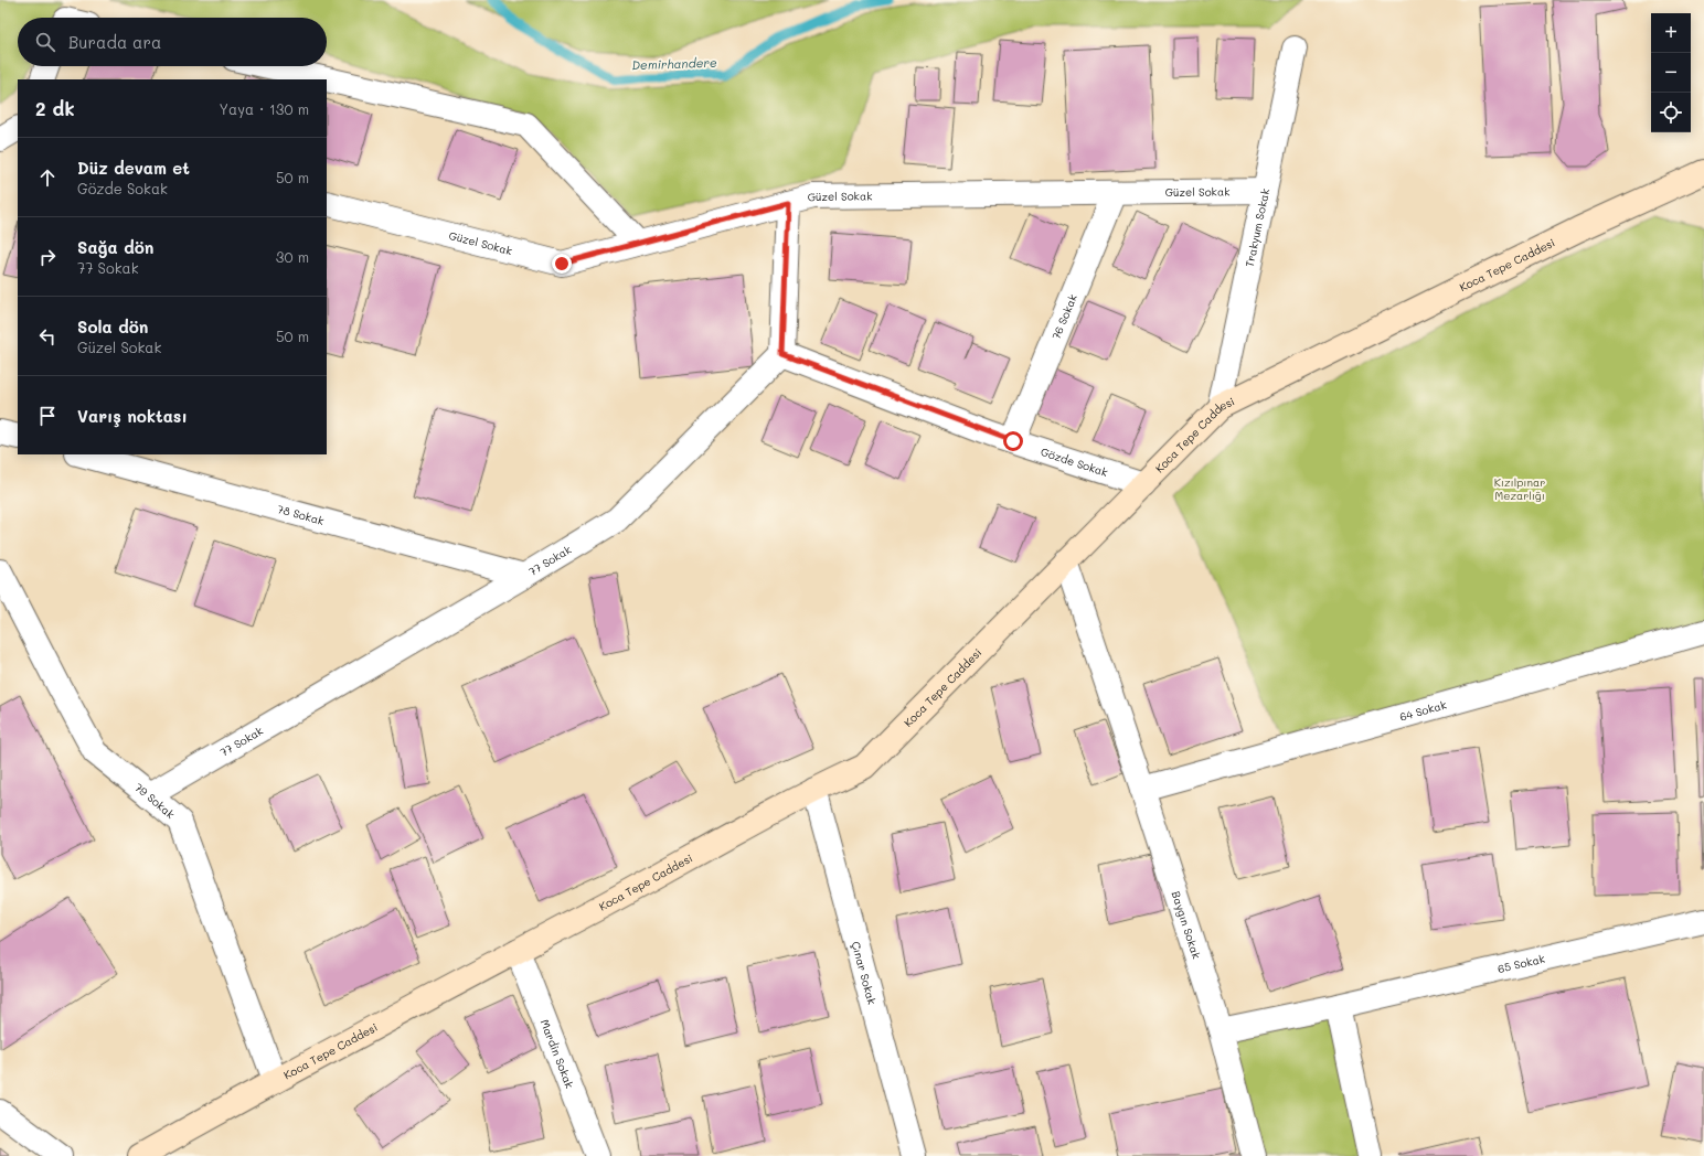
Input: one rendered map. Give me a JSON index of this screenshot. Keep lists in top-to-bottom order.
{
  "streets": {
    "main road": ["Koca Tepe Caddesi"],
    "street": [
      "Güzel Sokak",
      "Trakyum Sokak",
      "76 Sokak",
      "Gözde Sokak",
      "78 Sokak",
      "77 Sokak",
      "64 Sokak",
      "79 Sokak",
      "Baygın Sokak",
      "65 Sokak",
      "Çınar Sokak",
      "Mardin Sokak"
    ]
  },
  "crossings": [
    ["Güzel Sokak", "Trakyum Sokak"],
    ["Güzel Sokak", "76 Sokak"],
    ["Trakyum Sokak", "Koca Tepe Caddesi"],
    ["Koca Tepe Caddesi", "Gözde Sokak"],
    ["Koca Tepe Caddesi", "79 Sokak"],
    ["Koca Tepe Caddesi", "Baygın Sokak"],
    ["Koca Tepe Caddesi", "Çınar Sokak"],
    ["Koca Tepe Caddesi", "Mardin Sokak"],
    ["76 Sokak", "Gözde Sokak"],
    ["Gözde Sokak", "77 Sokak"],
    ["78 Sokak", "77 Sokak"],
    ["77 Sokak", "79 Sokak"],
    ["64 Sokak", "Baygın Sokak"]
  ],
  "water": ["Demirhandere"],
  "parks": ["Kızılpınar Mezarlığı"],
  "page": {
    "map_buttons": ["+", "−"],
    "search": "Burada ara",
    "heading": ["2 dk", "Yaya · 130 m"],
    "list": [
      ["Düz devam et", "Gözde Sokak", "50 m"],
      ["Sağa dön", "77 Sokak", "30 m"],
      ["Sola dön", "Güzel Sokak", "50 m"],
      "Varış noktası"
    ]
  }
}
